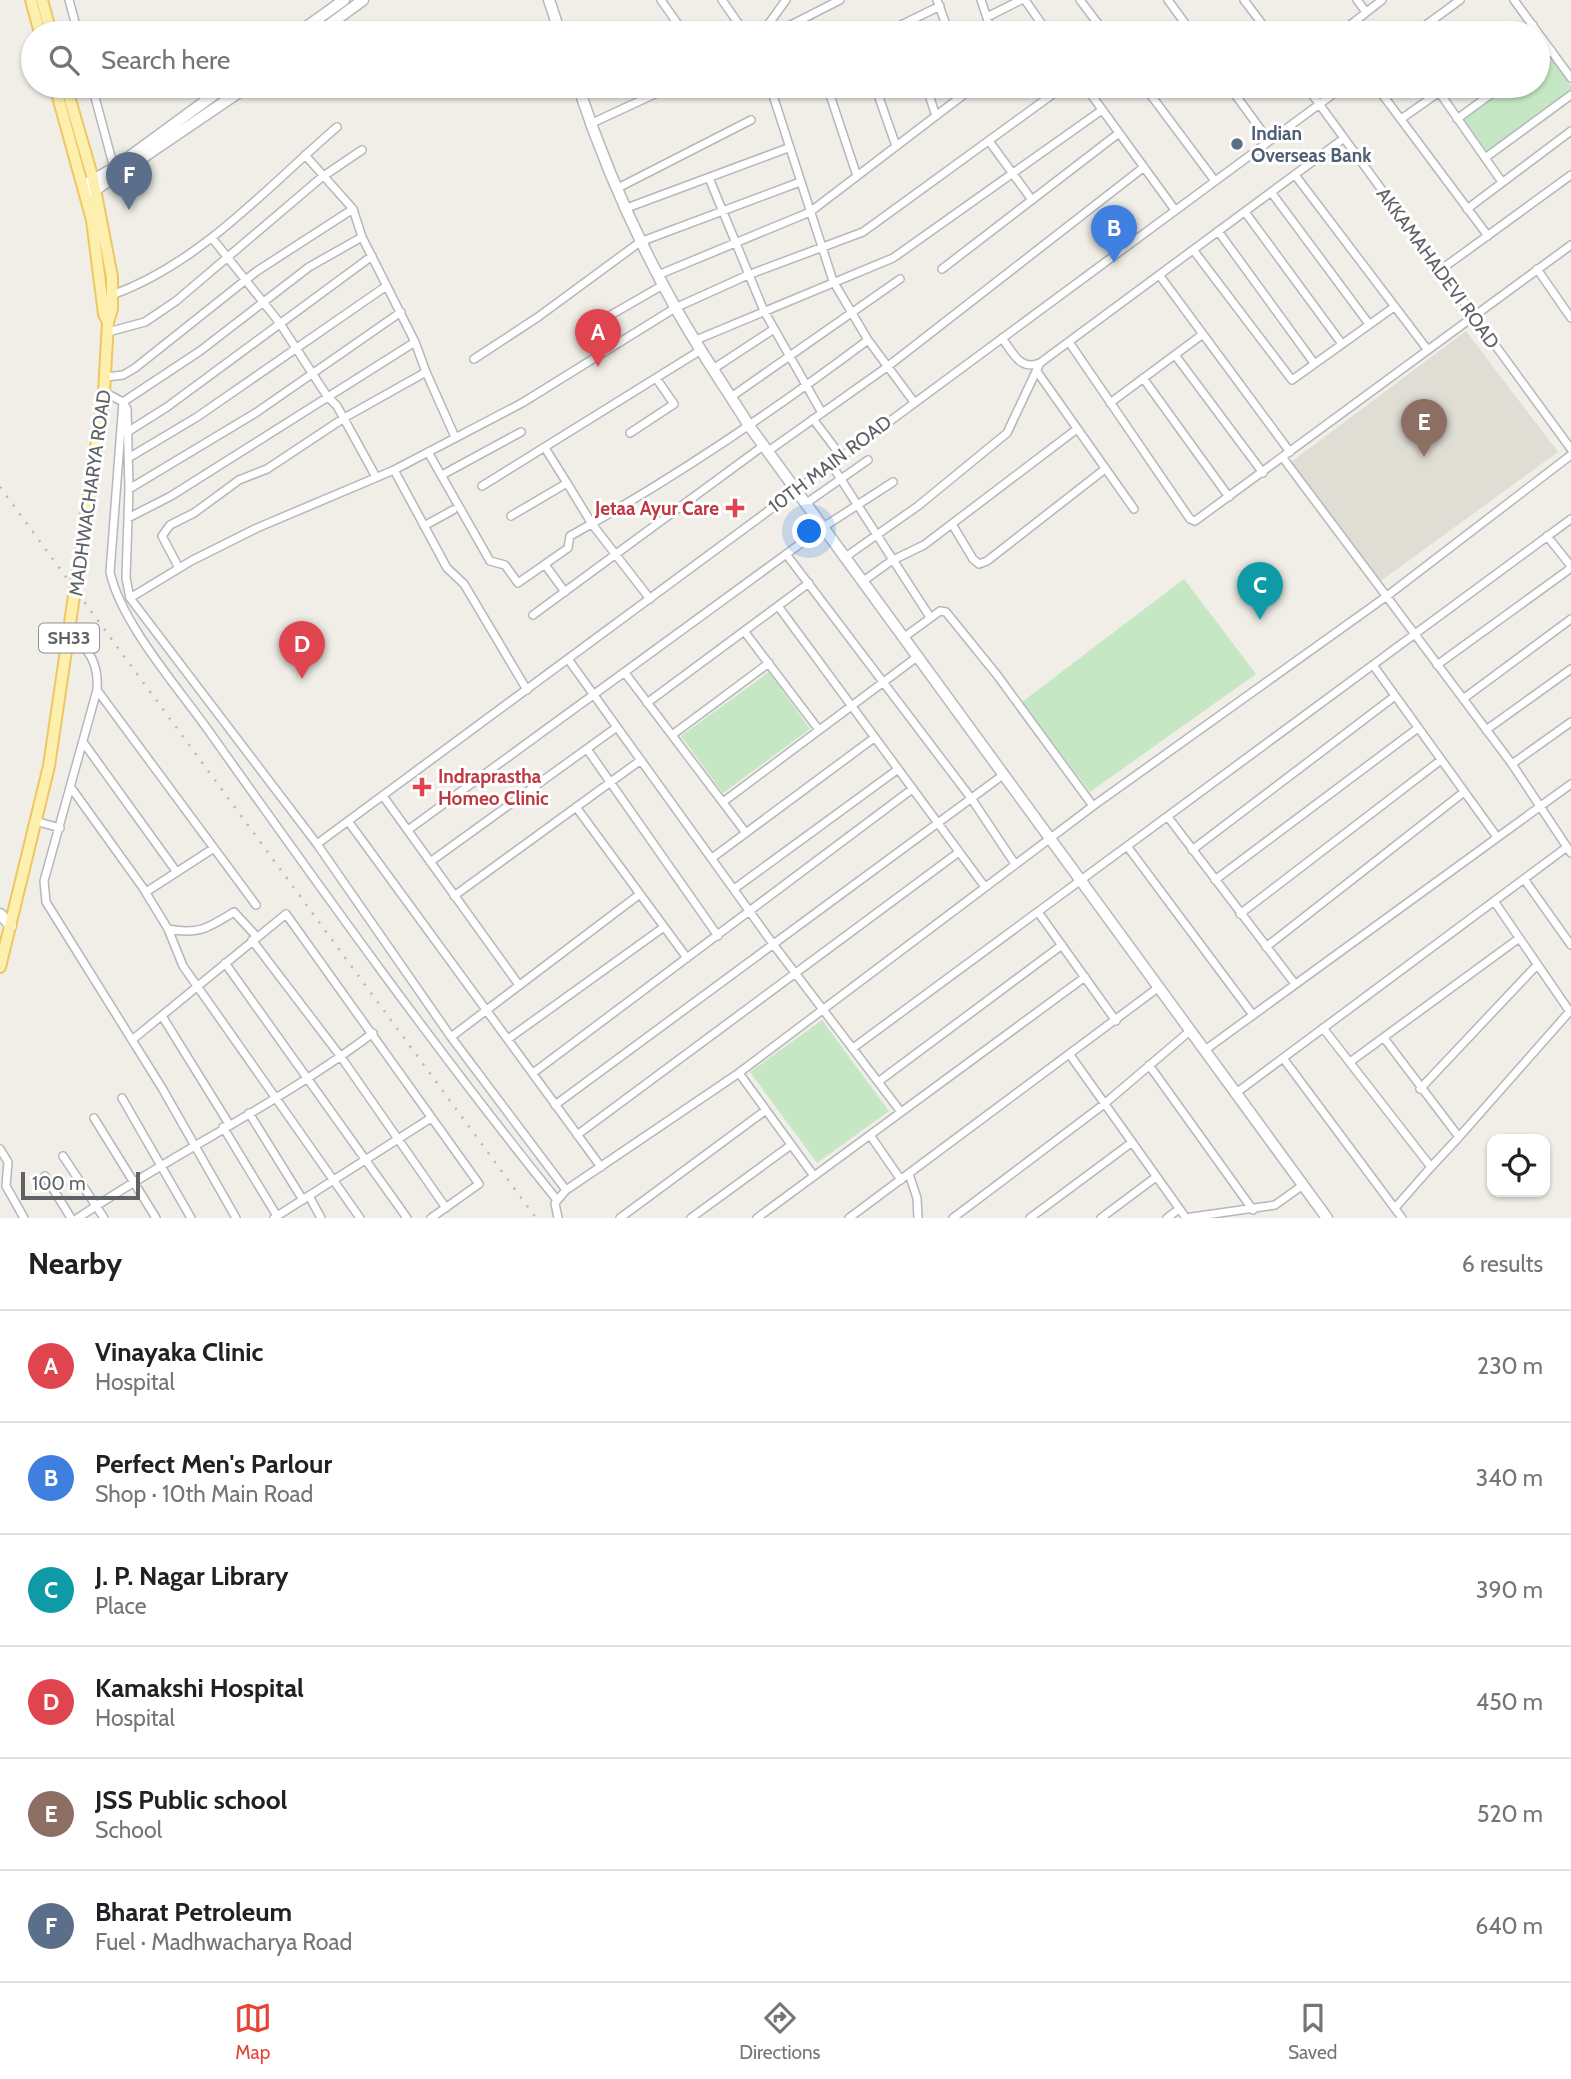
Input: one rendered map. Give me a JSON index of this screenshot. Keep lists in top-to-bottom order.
{
  "streets": {
    "main road": ["MADHWACHARYA ROAD", "SH33"],
    "street": ["AKKAMAHADEVI ROAD", "10TH MAIN ROAD"]
  },
  "crossings": [
    ["AKKAMAHADEVI ROAD", "10TH MAIN ROAD"]
  ],
  "places": {
    "other": ["Indian Overseas Bank"],
    "health": ["Jetaa Ayur Care", "Indraprastha Homeo Clinic"]
  },
  "scale_bar": "100 m",
  "page": {
    "search": "Search here",
    "pins": [
      "F",
      "B",
      "A",
      "E",
      "C",
      "D"
    ],
    "scale": "100 m",
    "heading": ["Nearby", "6 results"],
    "list": [
      {
        "mark": "A",
        "name": "Vinayaka Clinic",
        "note": "Hospital",
        "value": "230 m"
      },
      {
        "mark": "B",
        "name": "Perfect Men's Parlour",
        "note": "Shop · 10th Main Road",
        "value": "340 m"
      },
      {
        "mark": "C",
        "name": "J. P. Nagar Library",
        "note": "Place",
        "value": "390 m"
      },
      {
        "mark": "D",
        "name": "Kamakshi Hospital",
        "note": "Hospital",
        "value": "450 m"
      },
      {
        "mark": "E",
        "name": "JSS Public school",
        "note": "School",
        "value": "520 m"
      },
      {
        "mark": "F",
        "name": "Bharat Petroleum",
        "note": "Fuel · Madhwacharya Road",
        "value": "640 m"
      }
    ],
    "nav": ["Map", "Directions", "Saved"]
  }
}
